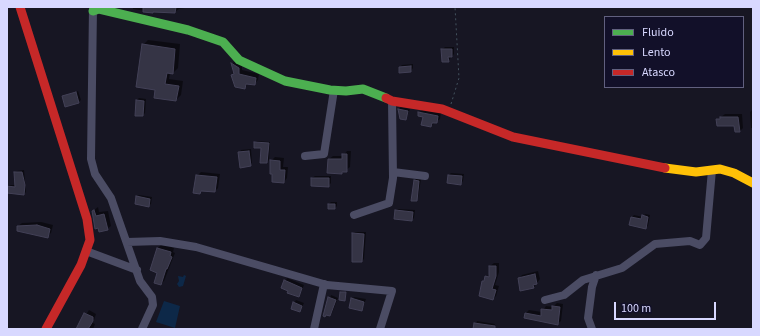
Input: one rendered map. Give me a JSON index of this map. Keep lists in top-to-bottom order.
{
  "legend": ["Fluido", "Lento", "Atasco"],
  "scale_bar": "100 m"
}
